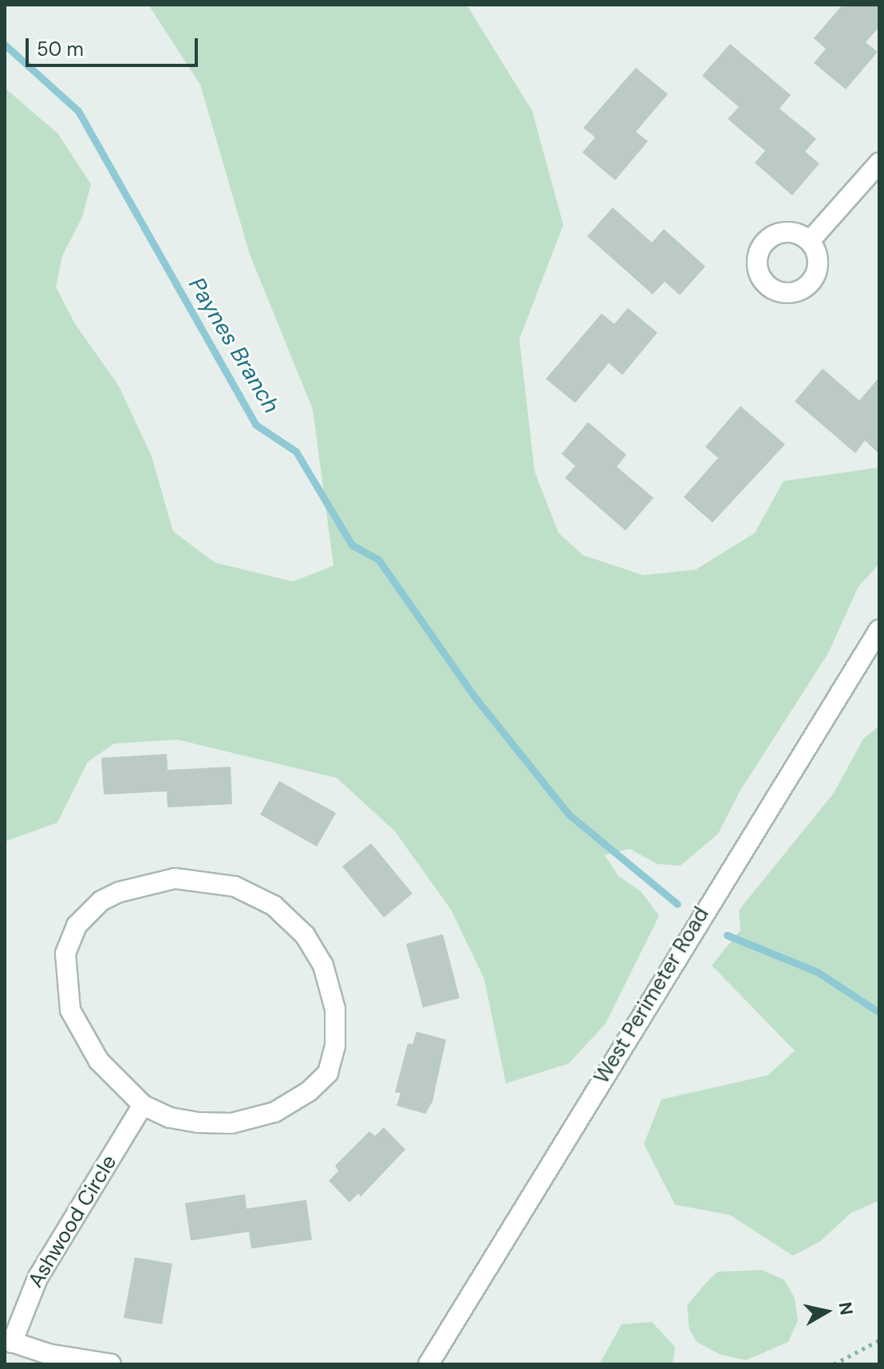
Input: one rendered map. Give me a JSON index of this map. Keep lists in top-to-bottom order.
{
  "streets": {
    "street": ["West Perimeter Road", "Ashwood Circle"]
  },
  "water": ["Paynes Branch"],
  "scale_bar": "50 m",
  "north": "right"
}
